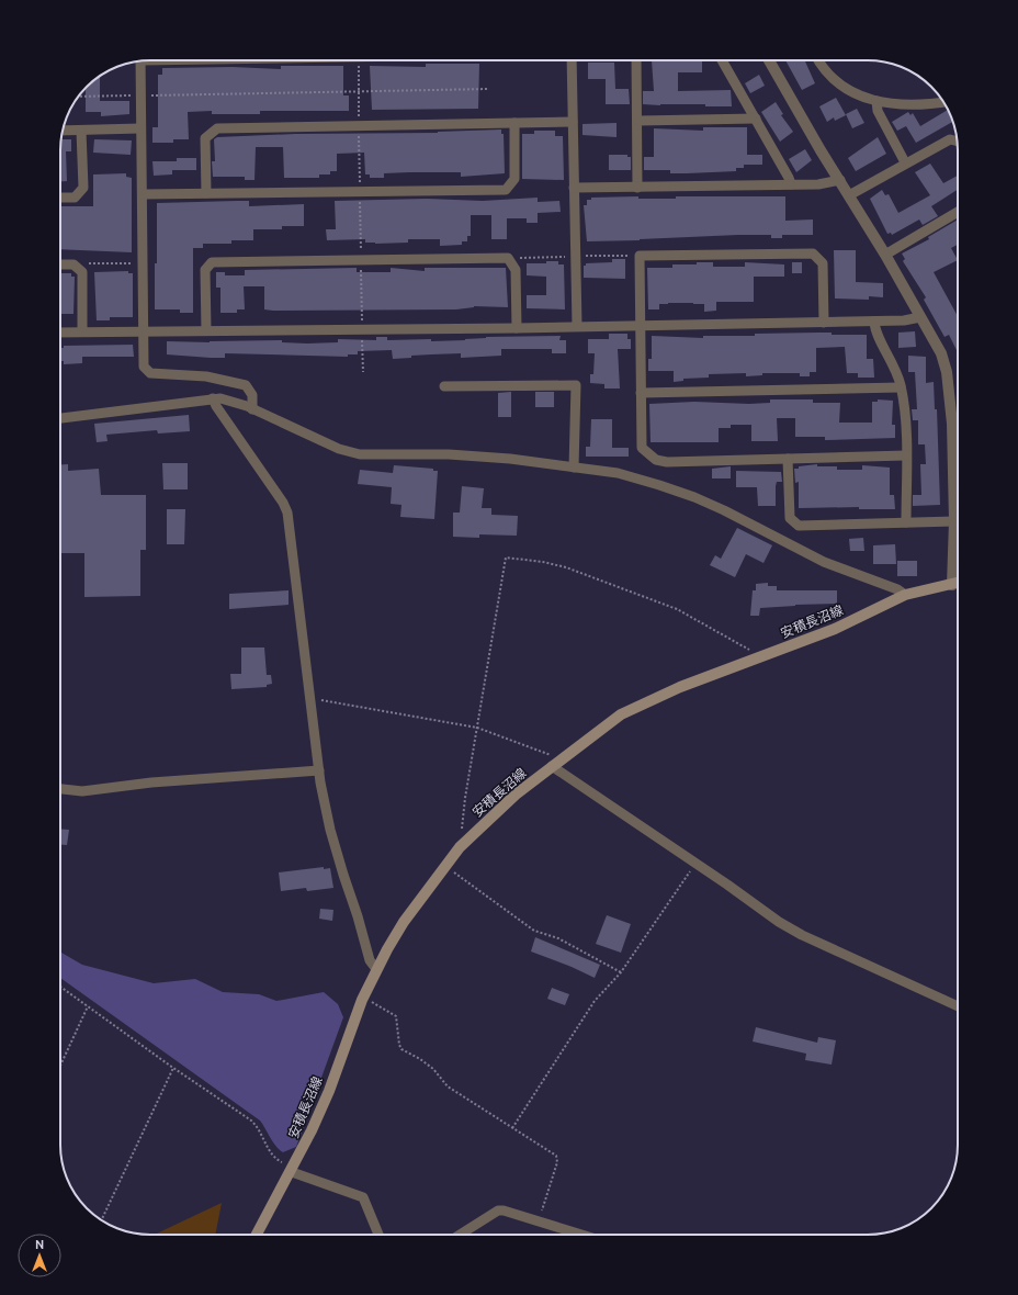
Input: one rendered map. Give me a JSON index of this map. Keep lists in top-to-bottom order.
{
  "streets": {
    "main road": ["安積長沼線"]
  },
  "north": "top"
}
